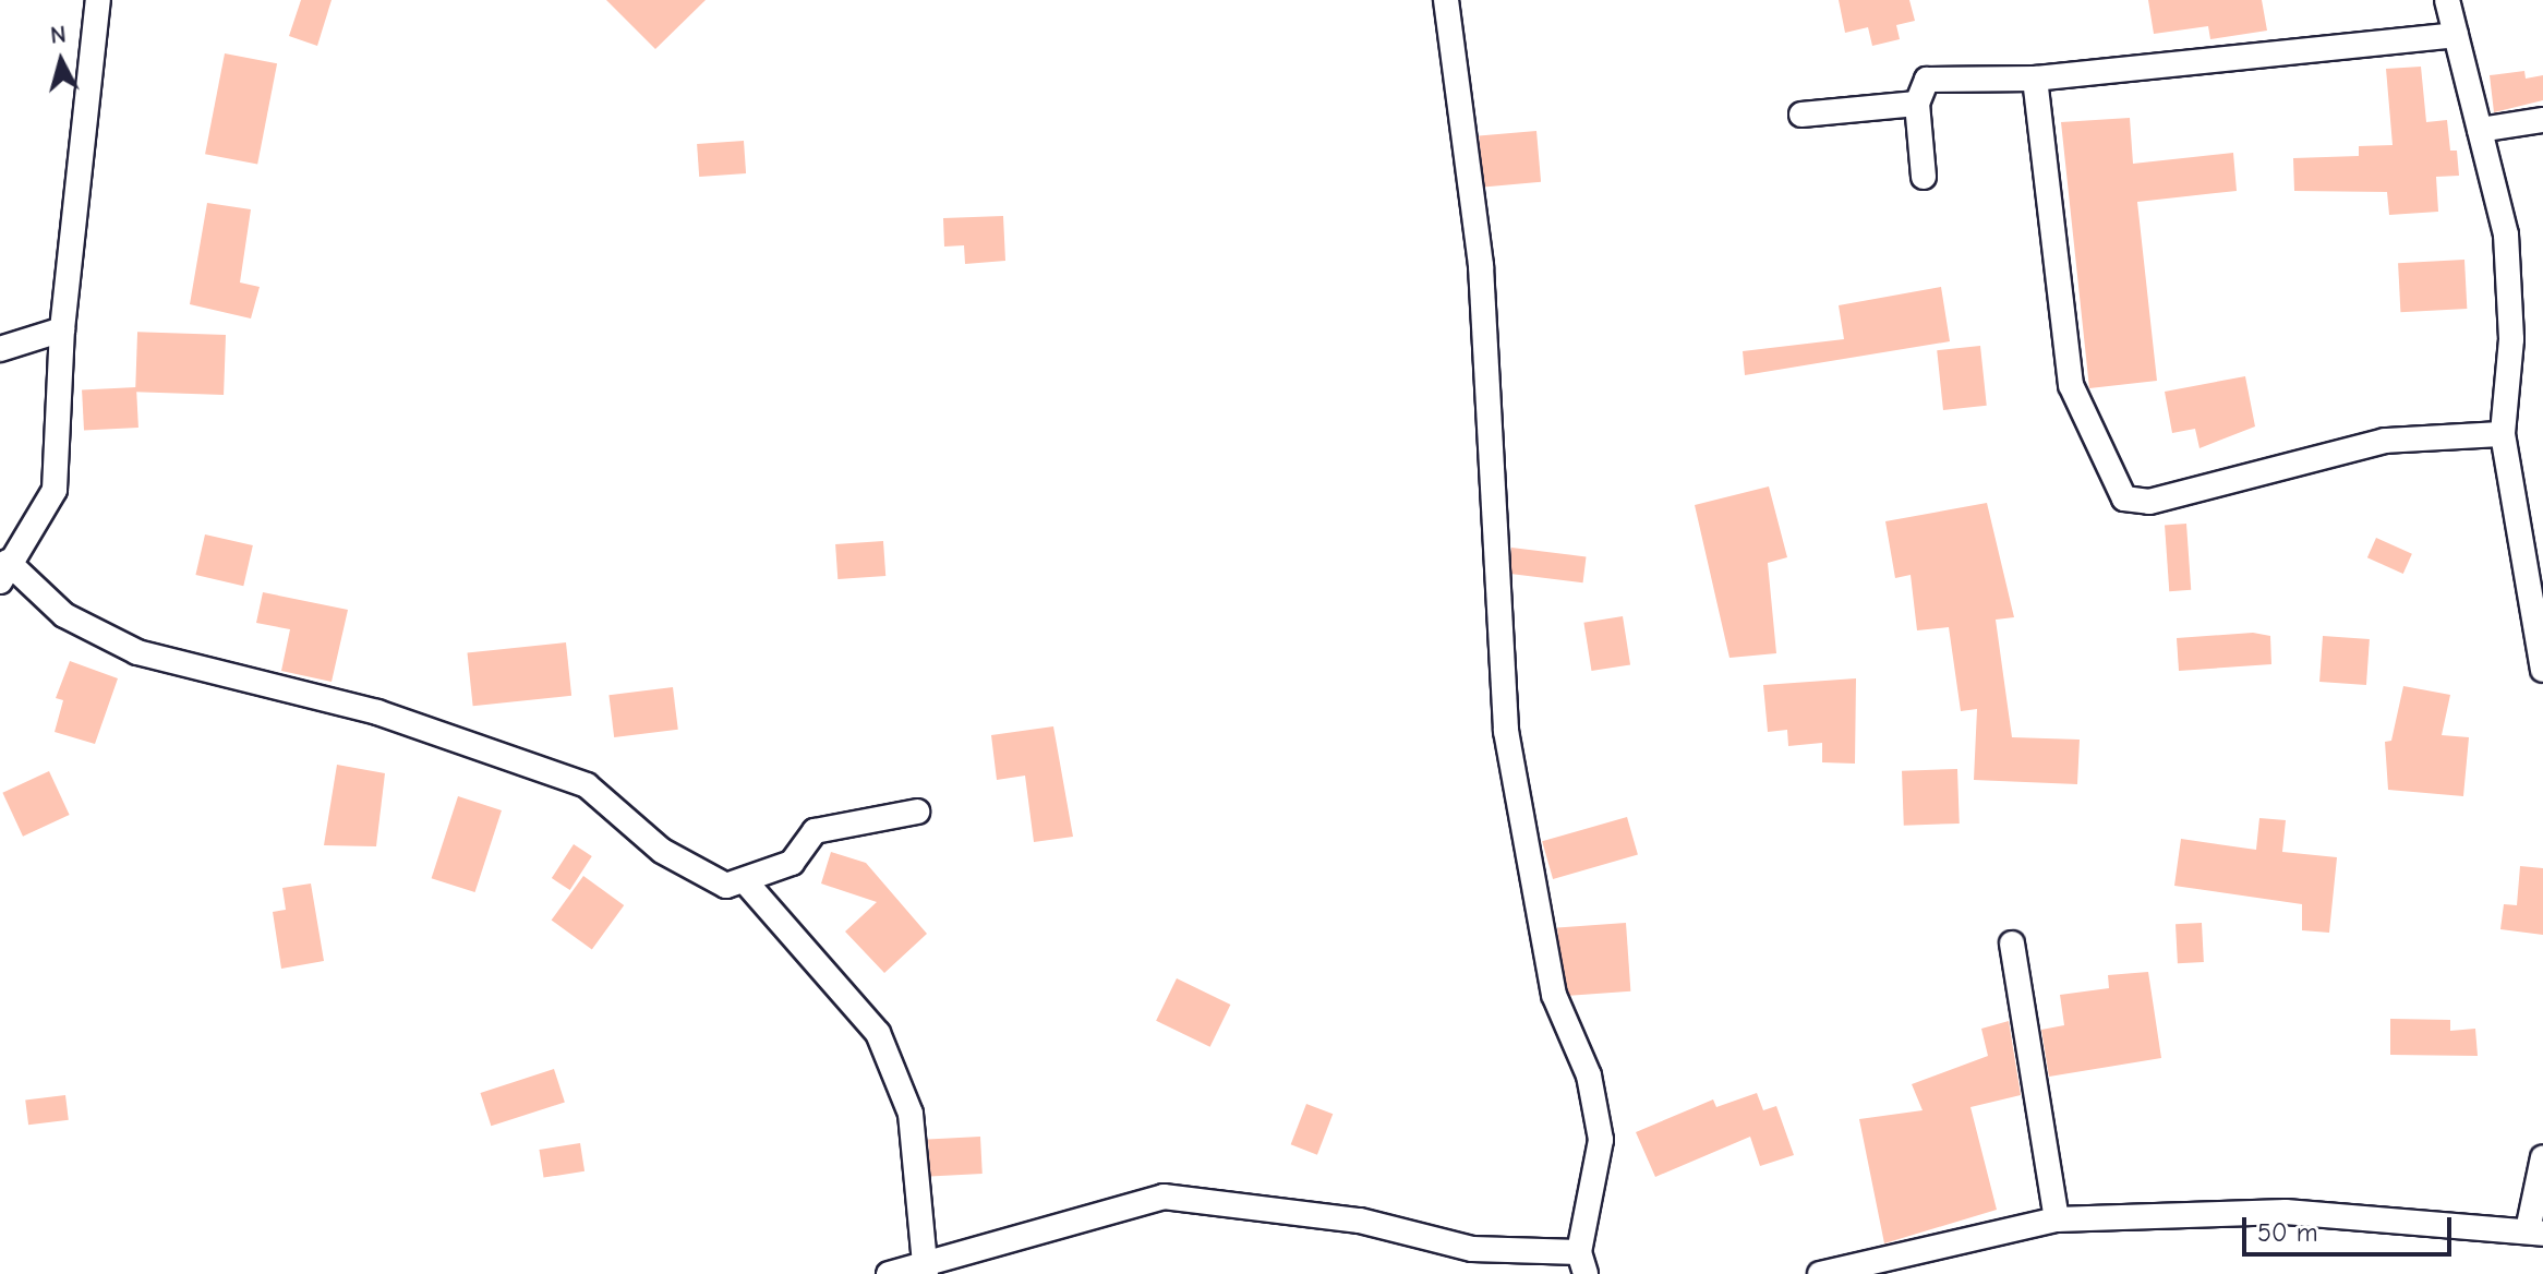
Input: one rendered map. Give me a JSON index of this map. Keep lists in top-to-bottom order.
{
  "scale_bar": "50 m",
  "north": "top"
}
